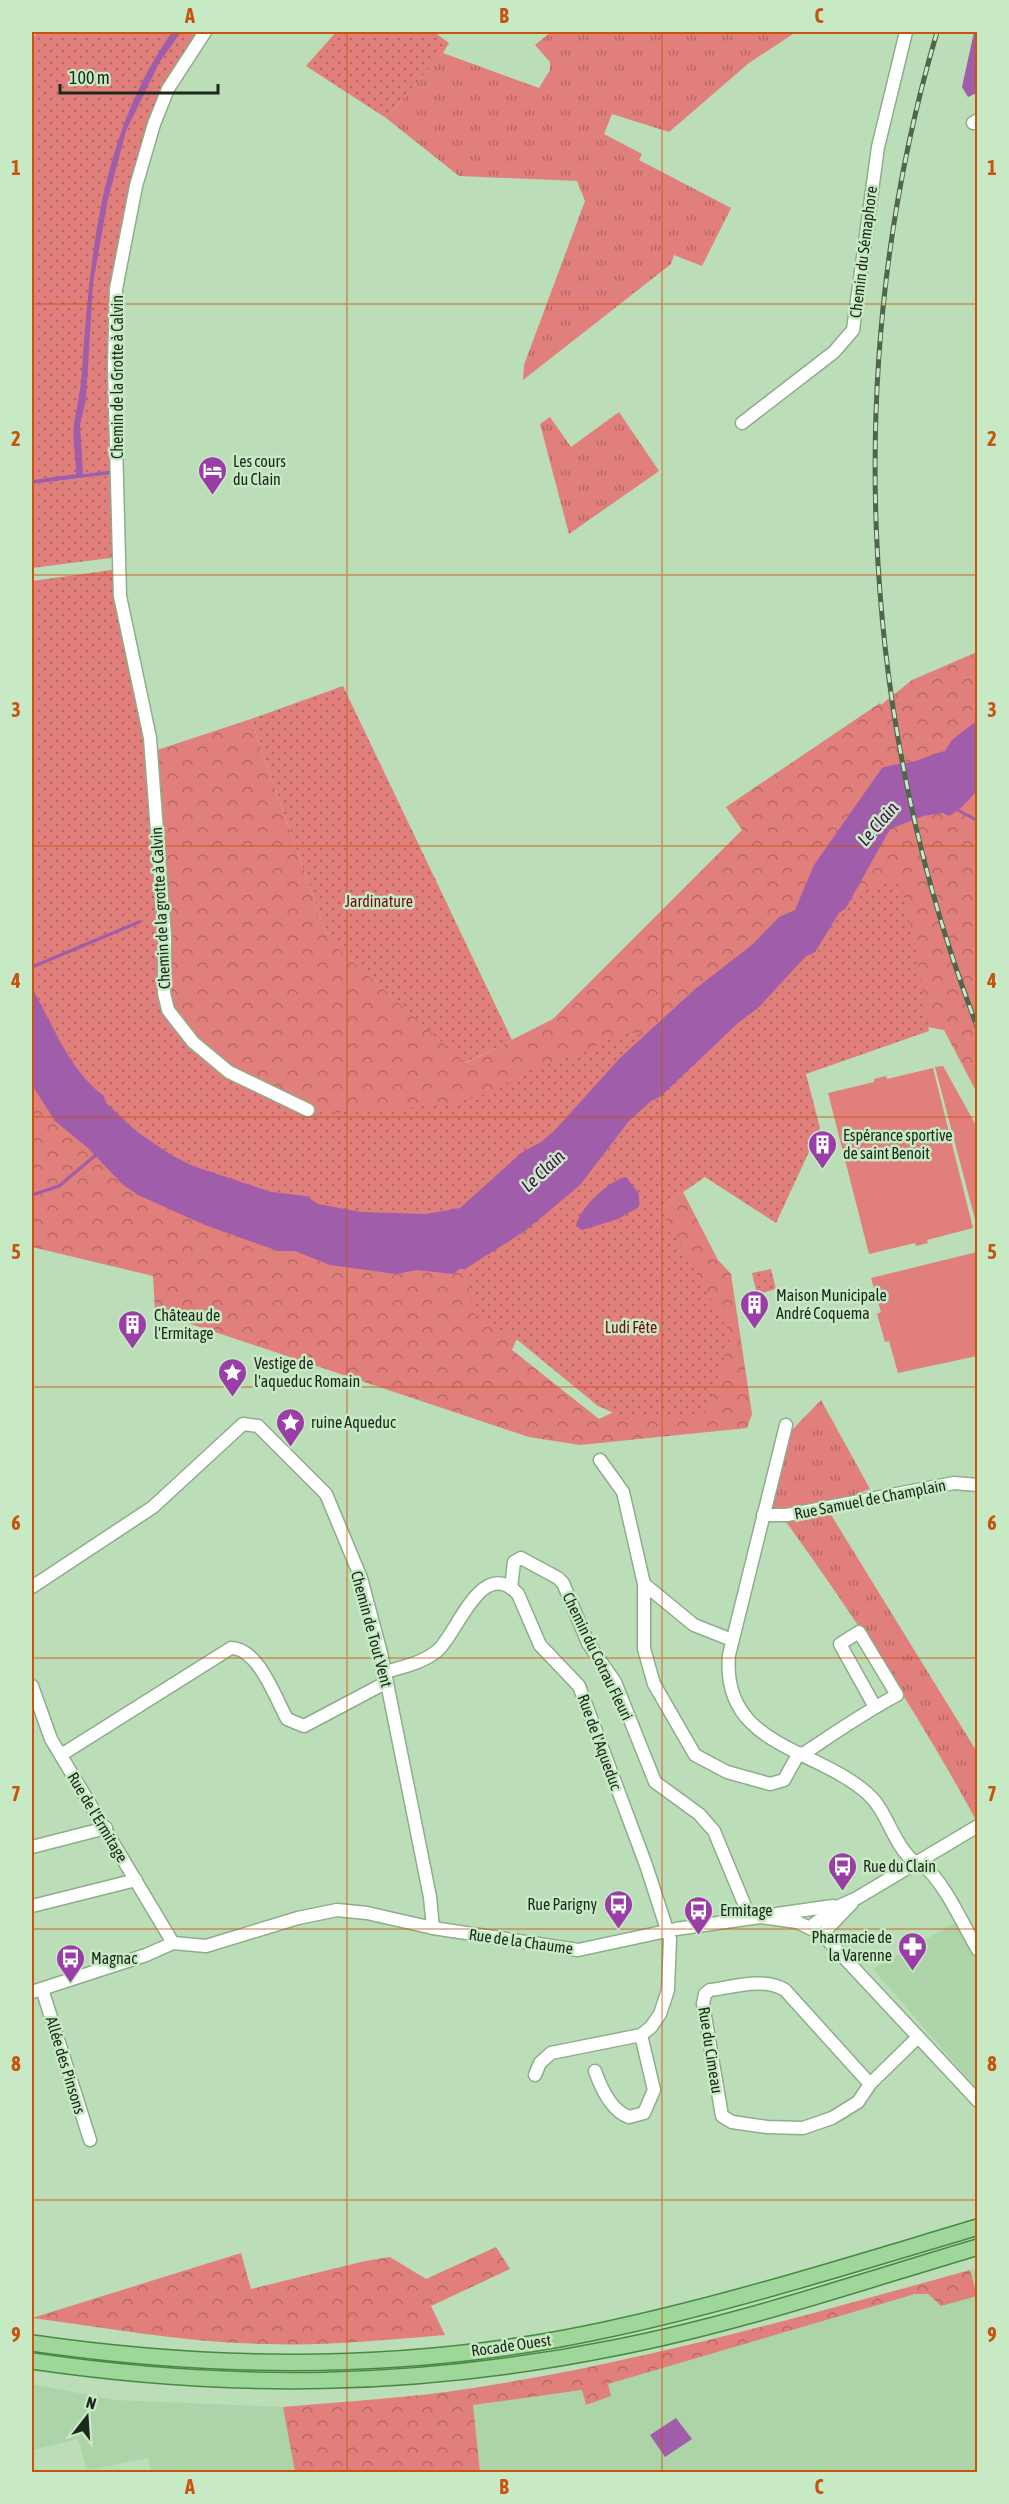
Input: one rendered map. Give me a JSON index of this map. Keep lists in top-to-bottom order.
{
  "streets": {
    "main road": ["Rocade Ouest"],
    "street": [
      "Chemin du Sémaphore",
      "Chemin de la Grotte à Calvin",
      "Chemin de la grotte à Calvin",
      "Rue Samuel de Champlain",
      "Chemin de Tout Vent",
      "Chemin du Cotrau Fleuri",
      "Rue de l'Aqueduc",
      "Rue de l'Ermitage",
      "Rue de la Chaume",
      "Rue du Cimeau",
      "Allée des Pinsons"
    ]
  },
  "crossings": [
    ["Chemin de la Grotte à Calvin", "Chemin de la grotte à Calvin"],
    ["Chemin de Tout Vent", "Rue de la Chaume"],
    ["Chemin du Cotrau Fleuri", "Rue de l'Aqueduc"],
    ["Chemin du Cotrau Fleuri", "Rue de la Chaume"],
    ["Rue de l'Aqueduc", "Rue de la Chaume"],
    ["Rue de l'Ermitage", "Rue de la Chaume"],
    ["Rue de la Chaume", "Rue du Cimeau"]
  ],
  "water": ["Le Clain"],
  "parks": ["Jardinature", "Ludi Fête"],
  "places": {
    "hotel": ["Les cours du Clain"],
    "building": ["Espérance sportive de saint Benoit", "Maison Municipale André Coquema", "Château de l'Ermitage"],
    "place": ["Vestige de l'aqueduc Romain", "ruine Aqueduc"],
    "bus stop": [
      "Rue du Clain",
      "Rue Parigny",
      "Ermitage",
      "Magnac"
    ],
    "pharmacy": ["Pharmacie de la Varenne"]
  },
  "scale_bar": "100 m",
  "north": "top",
  "grid": {
    "columns": ["A", "B", "C"],
    "rows": [
      "1",
      "2",
      "3",
      "4",
      "5",
      "6",
      "7",
      "8",
      "9"
    ]
  }
}
